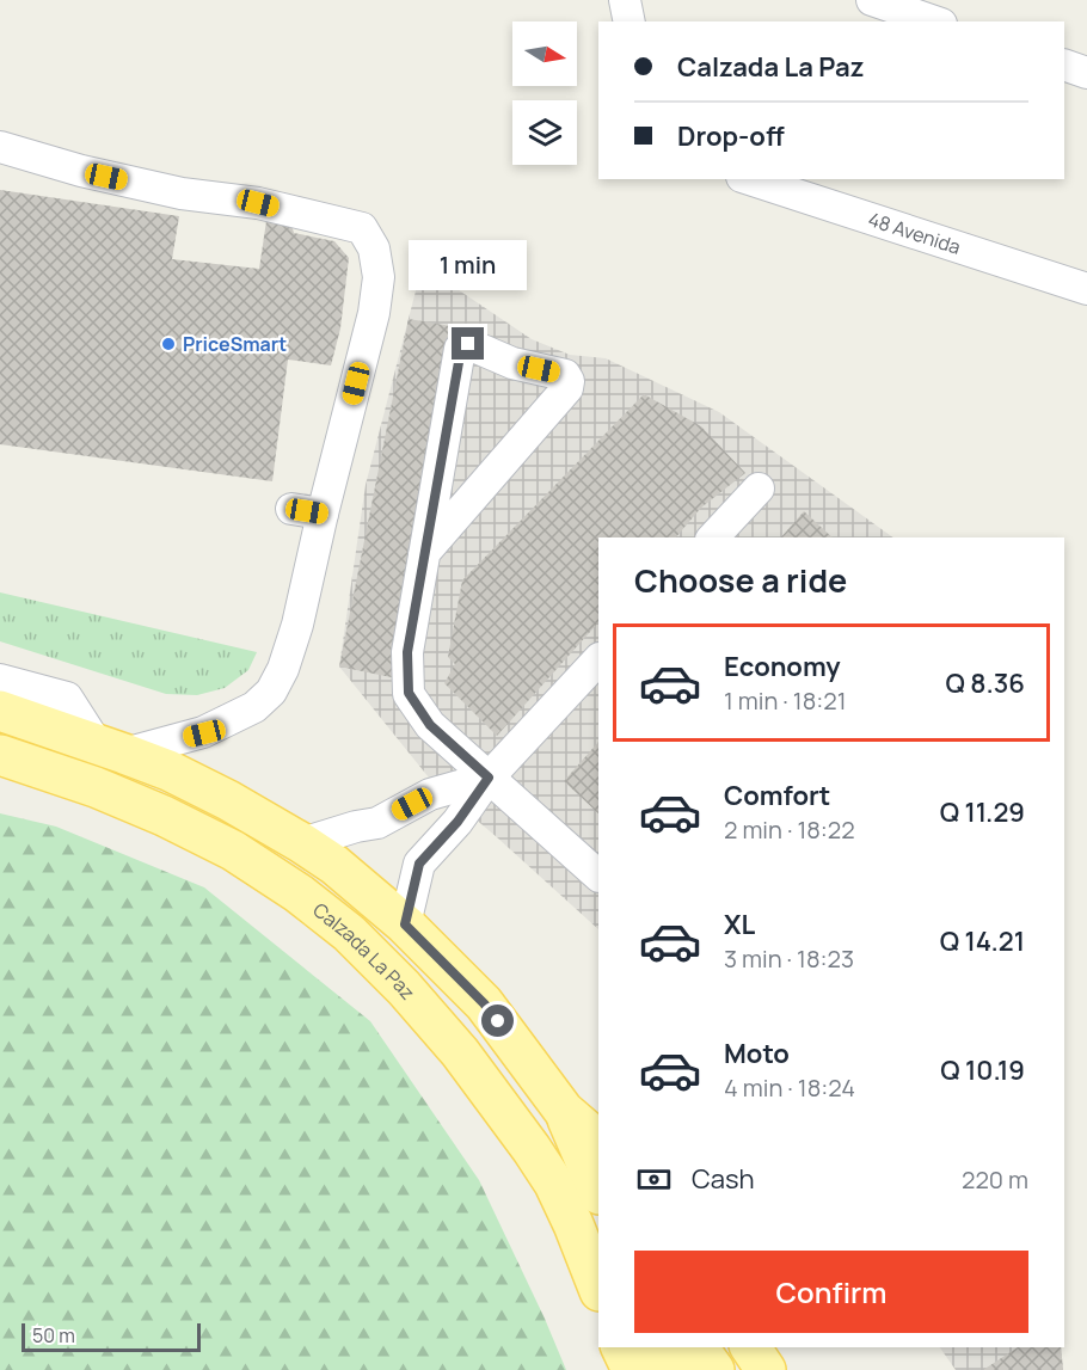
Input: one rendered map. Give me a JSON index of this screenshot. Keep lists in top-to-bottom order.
{
  "streets": {
    "main road": ["Calzada La Paz"],
    "street": ["48 Avenida"]
  },
  "places": ["PriceSmart"],
  "scale_bar": "50 m",
  "north": "right",
  "page": {
    "banner": ["Calzada La Paz", "Drop-off"],
    "bubble": "1 min",
    "heading": "Choose a ride",
    "list": [
      {
        "name": "Economy",
        "note": "1 min · 18:21",
        "value": "Q 8.36"
      },
      {
        "name": "Comfort",
        "note": "2 min · 18:22",
        "value": "Q 11.29"
      },
      {
        "name": "XL",
        "note": "3 min · 18:23",
        "value": "Q 14.21"
      },
      {
        "name": "Moto",
        "note": "4 min · 18:24",
        "value": "Q 10.19"
      }
    ],
    "pay": ["Cash", "220 m"],
    "buttons": "Confirm",
    "scale": "50 m"
  }
}
